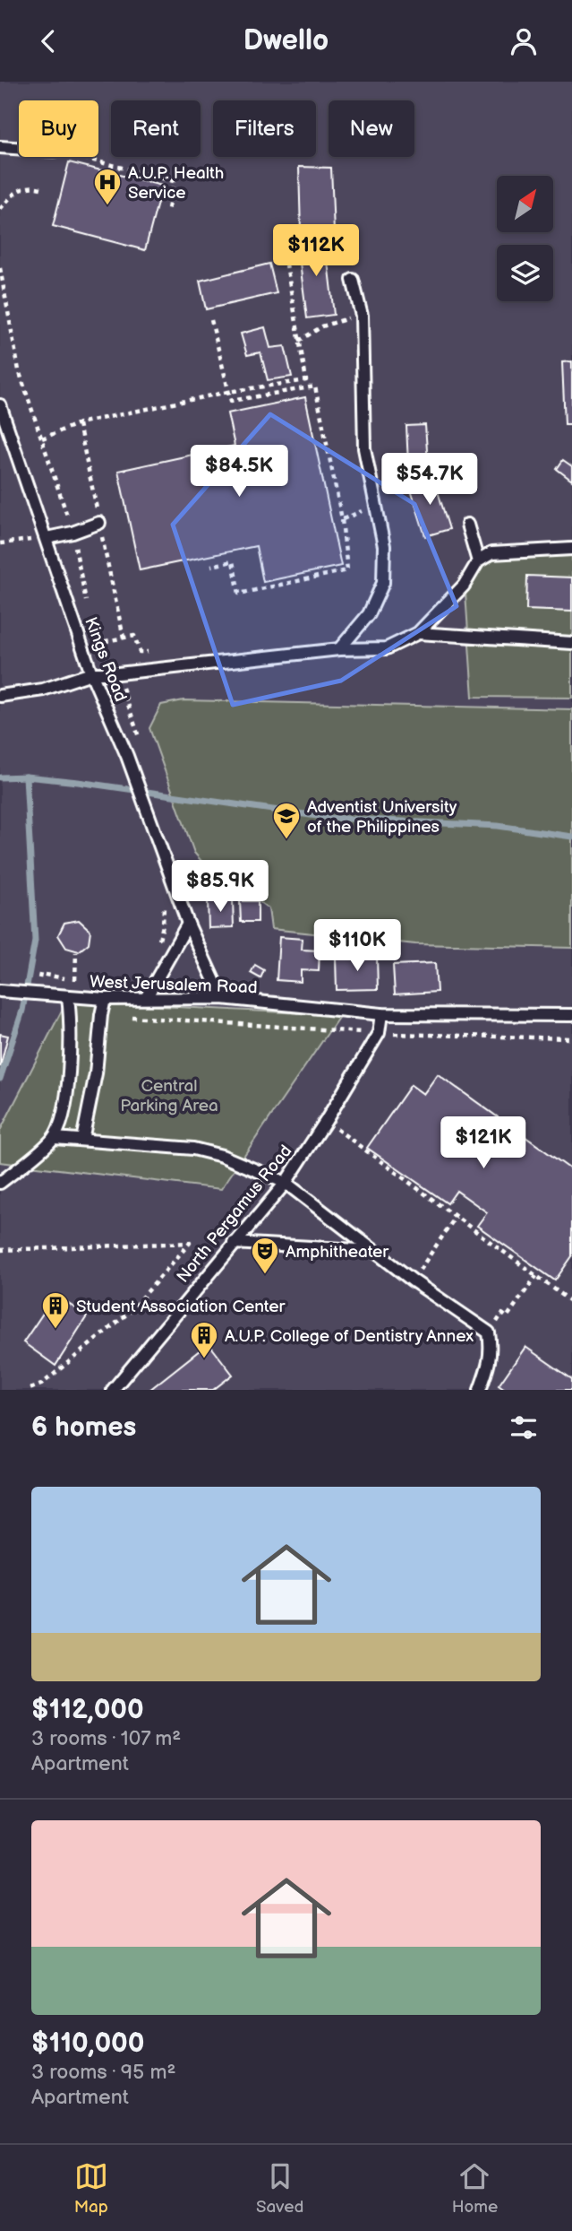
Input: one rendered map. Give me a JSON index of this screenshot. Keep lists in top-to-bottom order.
{
  "streets": {
    "lane": ["Kings Road", "West Jerusalem Road", "North Pergamus Road"]
  },
  "crossings": [
    ["Kings Road", "West Jerusalem Road"],
    ["West Jerusalem Road", "North Pergamus Road"]
  ],
  "parks": ["Central Parking Area"],
  "places": {
    "hospital": ["A.U.P. Health Service"],
    "school or university": ["Adventist University of the Philippines"],
    "theatre": ["Amphitheater"],
    "building": ["Student Association Center", "A.U.P. College of Dentistry Annex"]
  },
  "north": "top right",
  "page": {
    "header": "Dwello",
    "chip": [
      "Buy",
      "Rent",
      "Filters",
      "New"
    ],
    "price": [
      "$112K",
      "$84.5K",
      "$54.7K",
      "$85.9K",
      "$110K",
      "$121K"
    ],
    "heading": "6 homes",
    "list": [
      {
        "name": "$112,000",
        "note": "3 rooms · 107 m² · Apartment"
      },
      {
        "name": "$110,000",
        "note": "3 rooms · 95 m² · Apartment"
      }
    ],
    "tabs": ["Map", "Saved", "Home"]
  }
}
